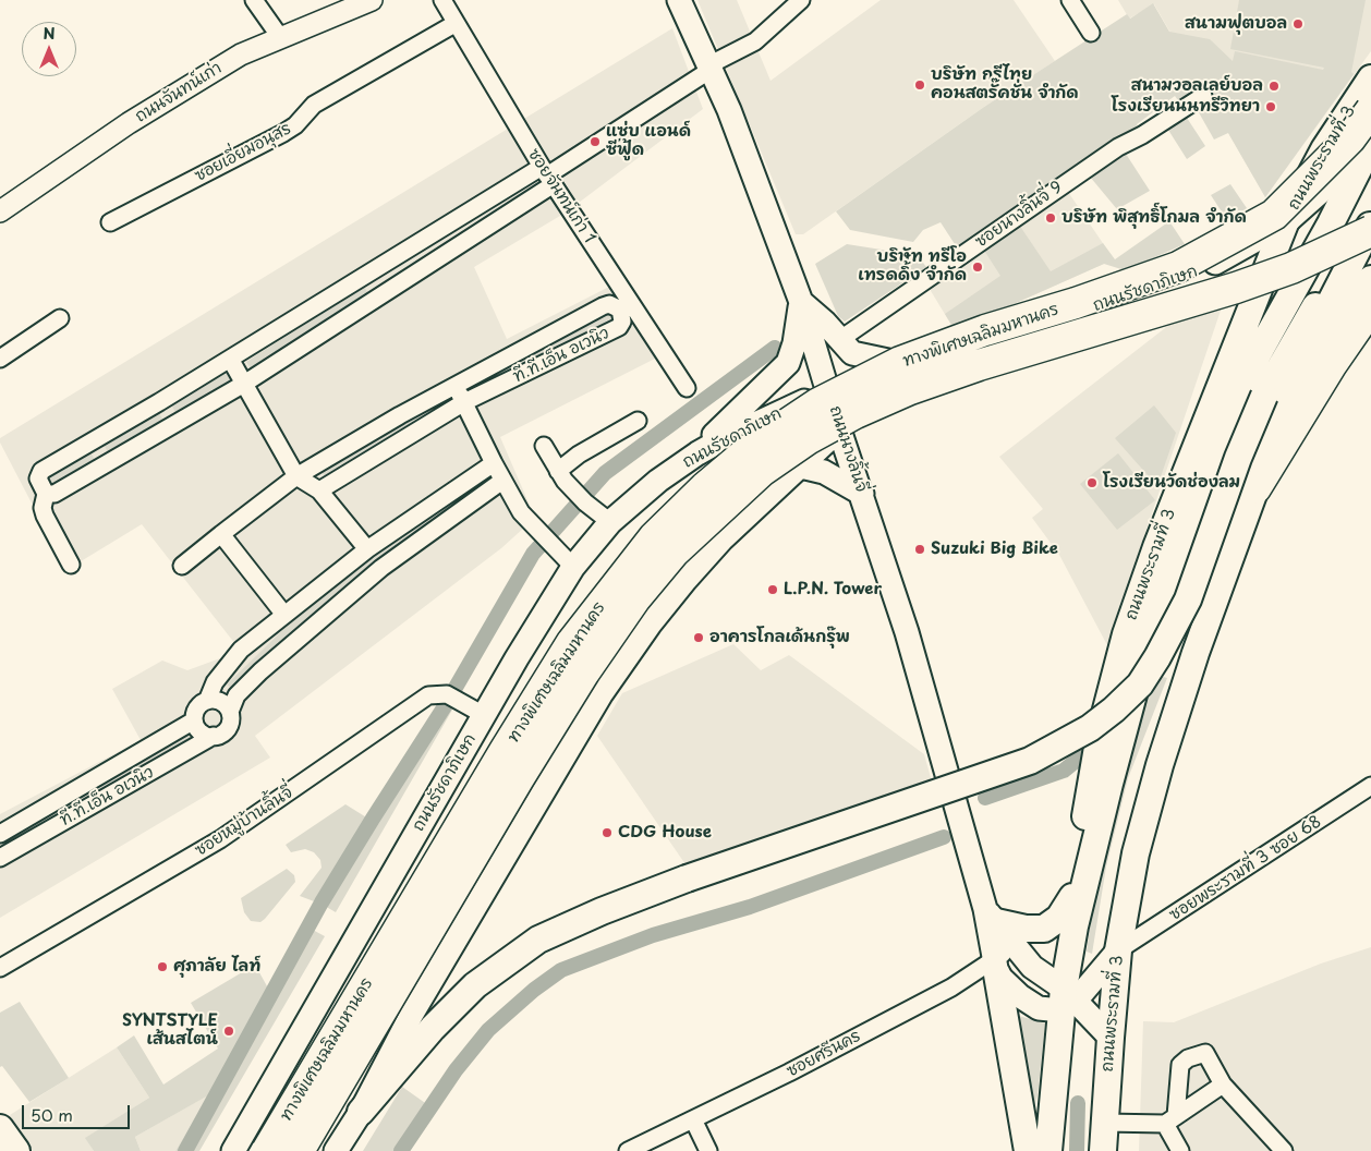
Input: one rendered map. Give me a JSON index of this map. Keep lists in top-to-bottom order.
{
  "streets": {
    "highway": ["ทางพิเศษเฉลิมมหานคร"],
    "main road": ["ถนนพระรามที่ 3", "ถนนรัชดาภิเษก", "ถนนนางลิ้นจี่"],
    "street": [
      "ถนนจันทน์เก่า",
      "ซอยเอี่ยมอนุสร",
      "ซอยจันทน์เก่า 1",
      "ซอยนางลิ้นจี่ 9",
      "ที.ที.เอ็น อเวนิว",
      "ซอยหมู่บ้านลิ้นจี่",
      "ซอยพระรามที่ 3 ซอย 68",
      "ซอยศรีนคร"
    ]
  },
  "crossings": [
    ["ซอยเอี่ยมอนุสร", "ซอยจันทน์เก่า 1"],
    ["ถนนพระรามที่ 3", "ถนนรัชดาภิเษก"],
    ["ถนนพระรามที่ 3", "ทางพิเศษเฉลิมมหานคร"],
    ["ถนนพระรามที่ 3", "ถนนนางลิ้นจี่"],
    ["ถนนพระรามที่ 3", "ซอยพระรามที่ 3 ซอย 68"],
    ["ถนนรัชดาภิเษก", "ถนนนางลิ้นจี่"],
    ["ถนนรัชดาภิเษก", "ซอยหมู่บ้านลิ้นจี่"],
    ["ถนนนางลิ้นจี่", "ซอยศรีนคร"]
  ],
  "places": [
    "สนามฟุตบอล",
    "บริษัท กรีไทย คอนสตรั๊คชั่น จำกัด",
    "สนามวอลเลย์บอล",
    "โรงเรียนนนทรีวิทยา",
    "แซ่บ แอนด์ ซีฟู้ด",
    "บริษัท พิสุทธิ์โกมล จำกัด",
    "บริษัท ทรีโอ เทรดดิ้ง จำกัด",
    "โรงเรียนวัดช่องลม",
    "Suzuki Big Bike",
    "L.P.N. Tower",
    "อาคารโกลเด้นกรุ๊พ",
    "CDG House",
    "ศุภาลัย ไลท์",
    "SYNTSTYLE เส้นสไตน์"
  ],
  "scale_bar": "50 m",
  "north": "top"
}
